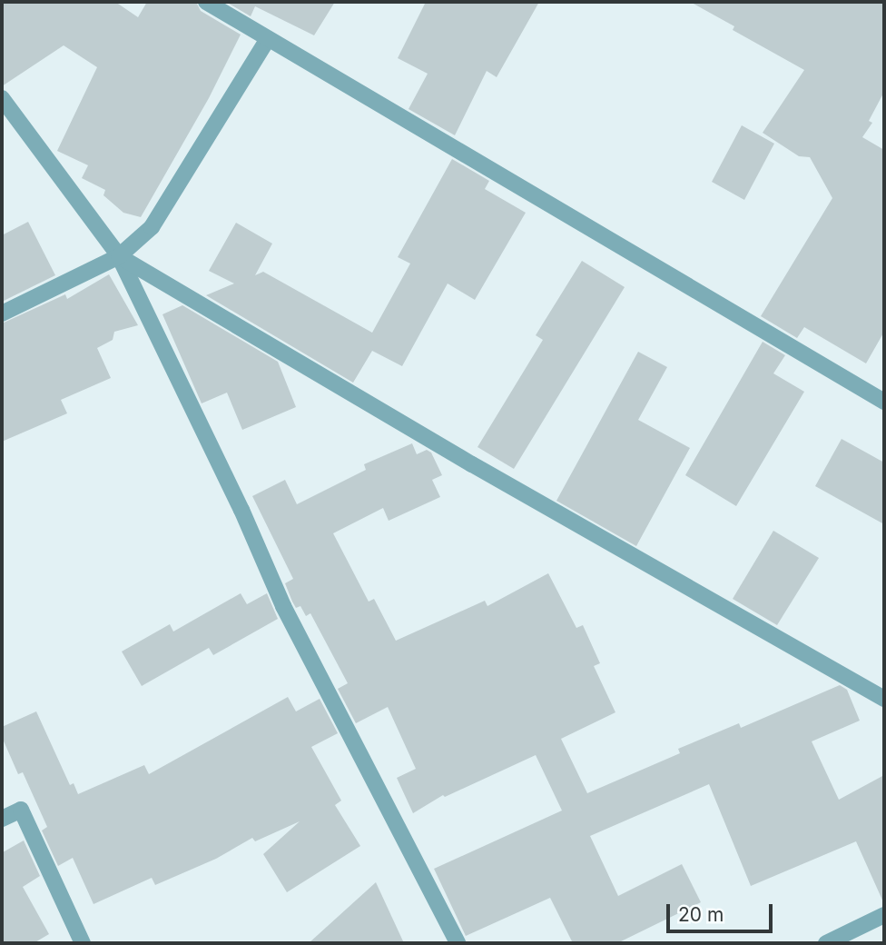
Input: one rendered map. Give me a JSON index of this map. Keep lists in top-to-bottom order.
{
  "scale_bar": "20 m"
}
